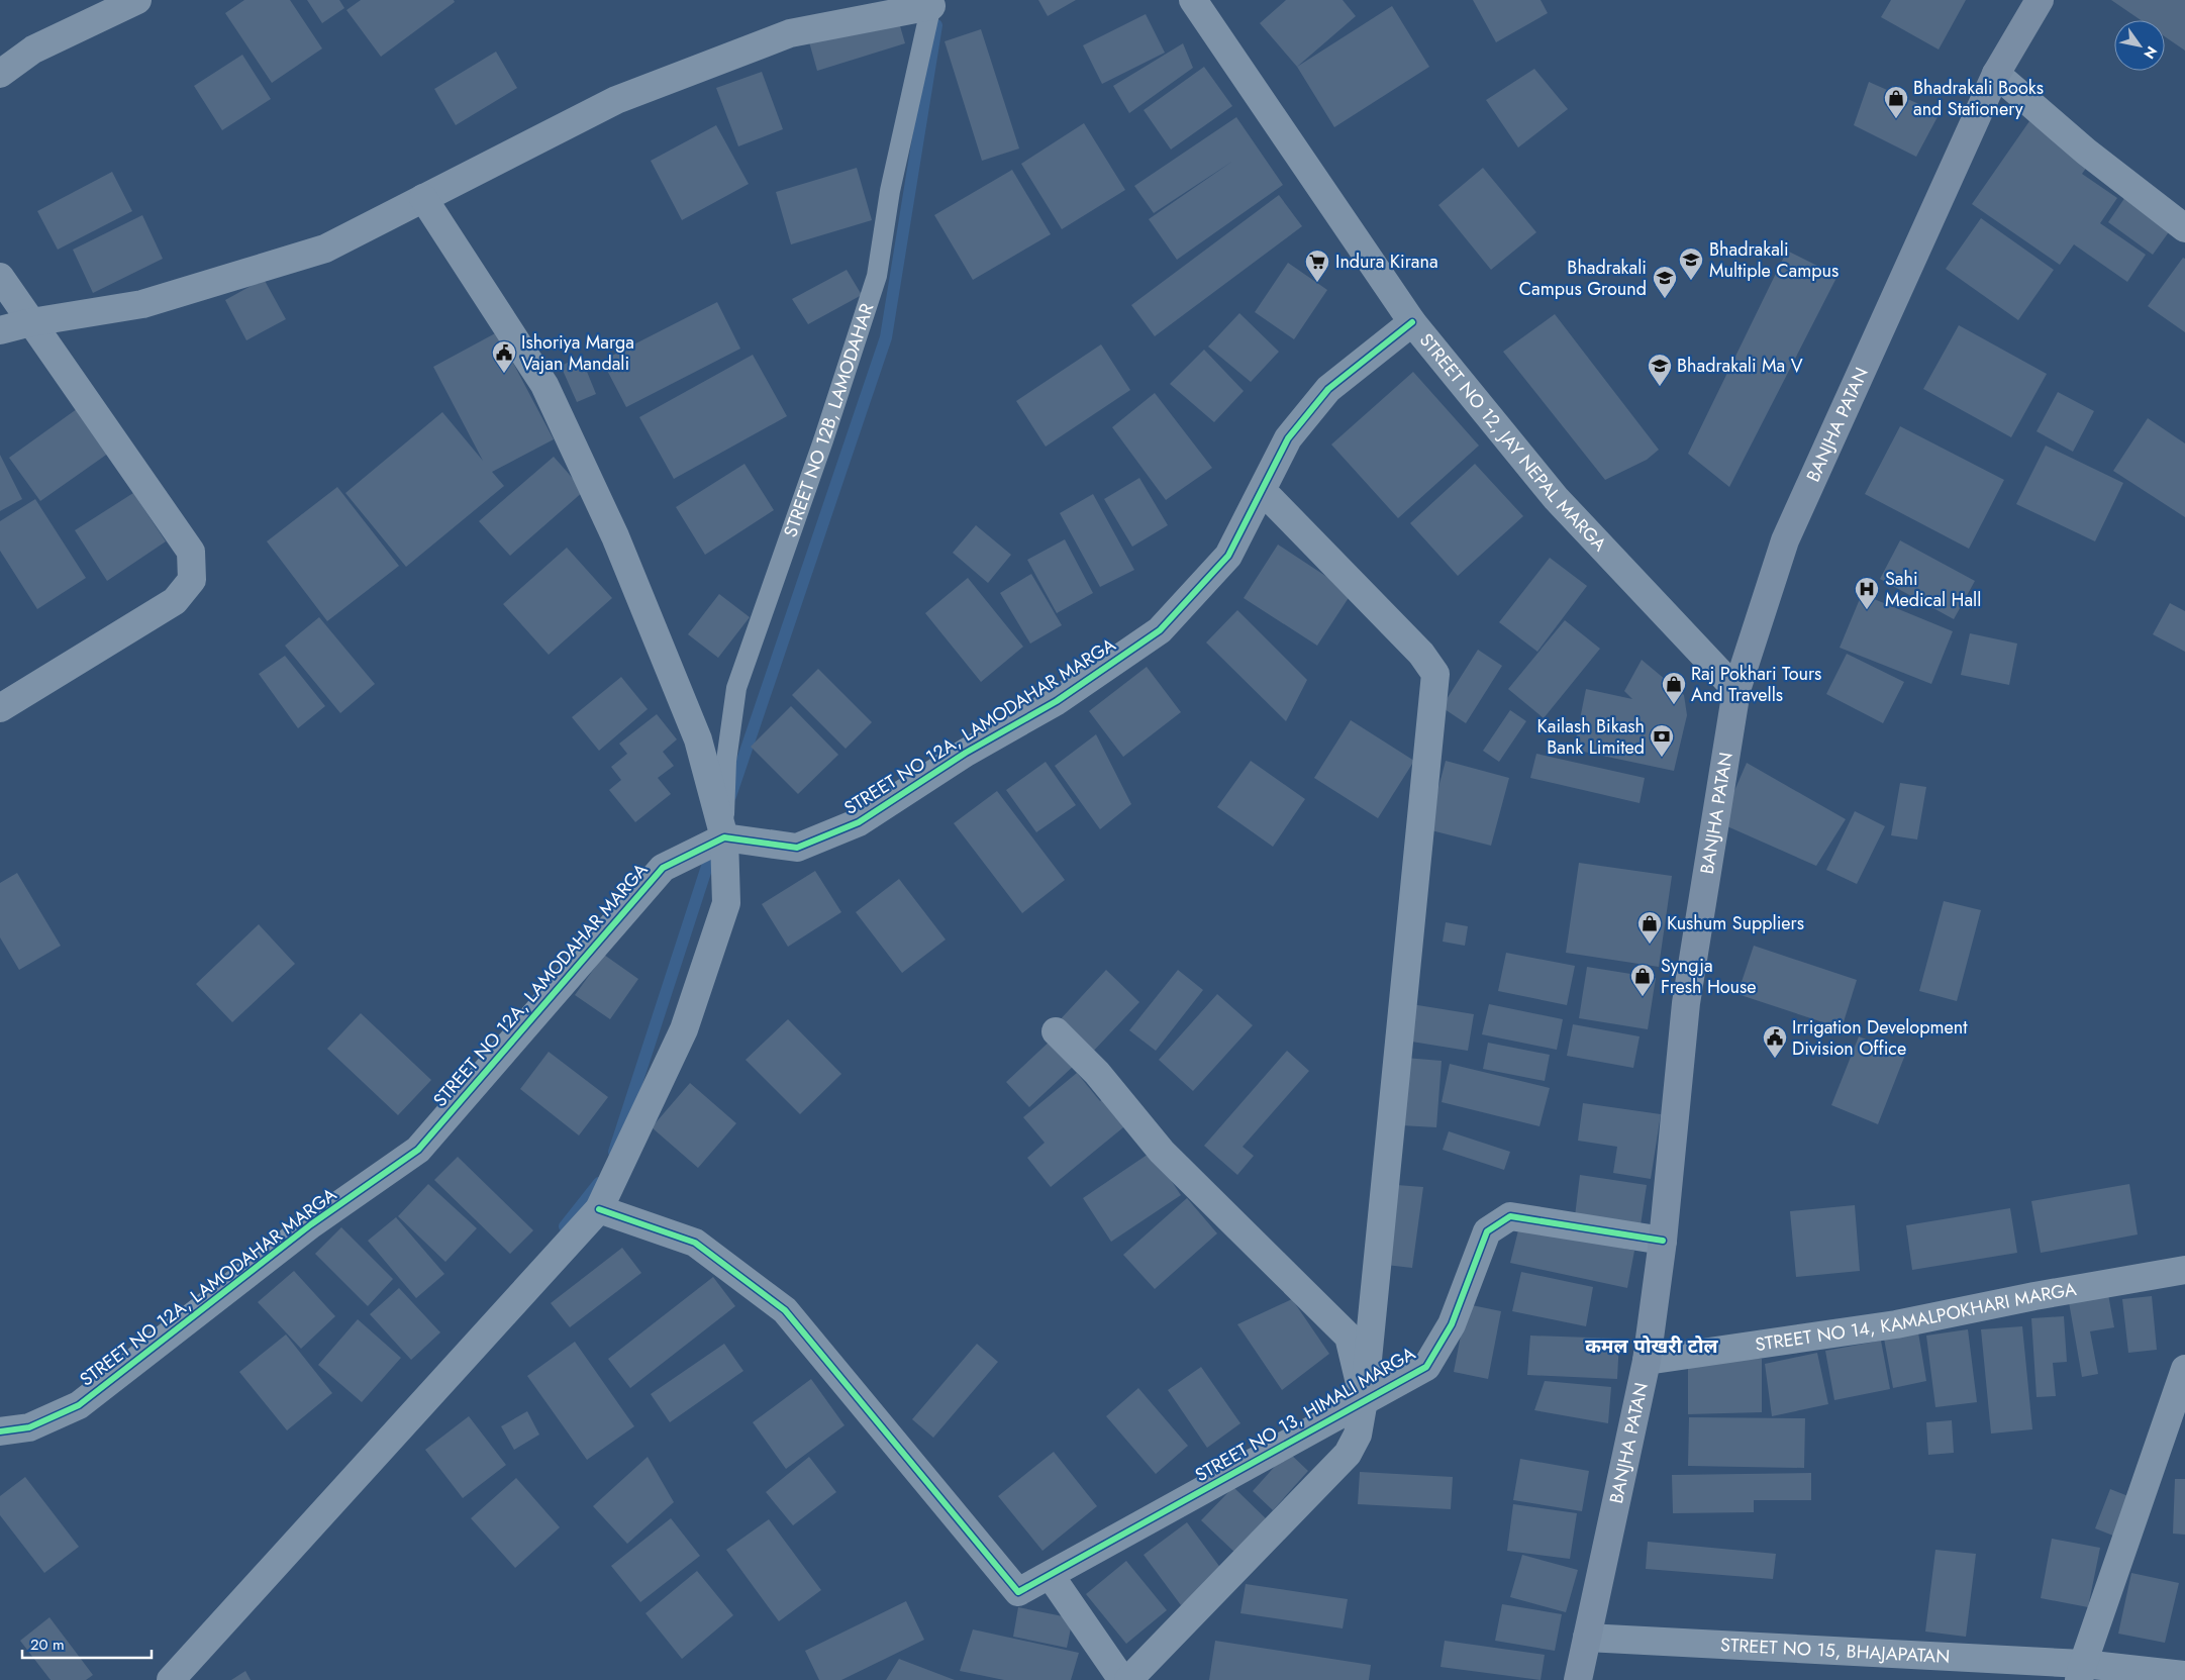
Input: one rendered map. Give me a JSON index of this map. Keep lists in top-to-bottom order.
{
  "streets": {
    "main road": ["BANJHA PATAN"],
    "street": [
      "STREET NO 12, JAY NEPAL MARGA",
      "STREET NO 12A, LAMODAHAR MARGA",
      "STREET NO 14, KAMALPOKHARI MARGA",
      "STREET NO 13, HIMALI MARGA",
      "STREET NO 15, BHAJAPATAN"
    ],
    "lane": ["STREET NO 12B, LAMODAHAR"]
  },
  "crossings": [
    ["STREET NO 12B, LAMODAHAR", "STREET NO 12A, LAMODAHAR MARGA"],
    ["BANJHA PATAN", "STREET NO 12, JAY NEPAL MARGA"],
    ["BANJHA PATAN", "STREET NO 14, KAMALPOKHARI MARGA"],
    ["BANJHA PATAN", "STREET NO 13, HIMALI MARGA"],
    ["BANJHA PATAN", "STREET NO 15, BHAJAPATAN"],
    ["STREET NO 12, JAY NEPAL MARGA", "STREET NO 12A, LAMODAHAR MARGA"]
  ],
  "districts": ["कमल पोखरी टोल"],
  "places": {
    "shop": [
      "Bhadrakali Books and Stationery",
      "Raj Pokhari Tours And Travells",
      "Kushum Suppliers",
      "Syngja Fresh House"
    ],
    "school or university": ["Bhadrakali Multiple Campus", "Bhadrakali Campus Ground", "Bhadrakali Ma V"],
    "supermarket": ["Indura Kirana"],
    "public building": ["Ishoriya Marga Vajan Mandali", "Irrigation Development Division Office"],
    "hospital": ["Sahi Medical Hall"],
    "bank": ["Kailash Bikash Bank Limited"]
  },
  "scale_bar": "20 m",
  "north": "bottom right"
}
